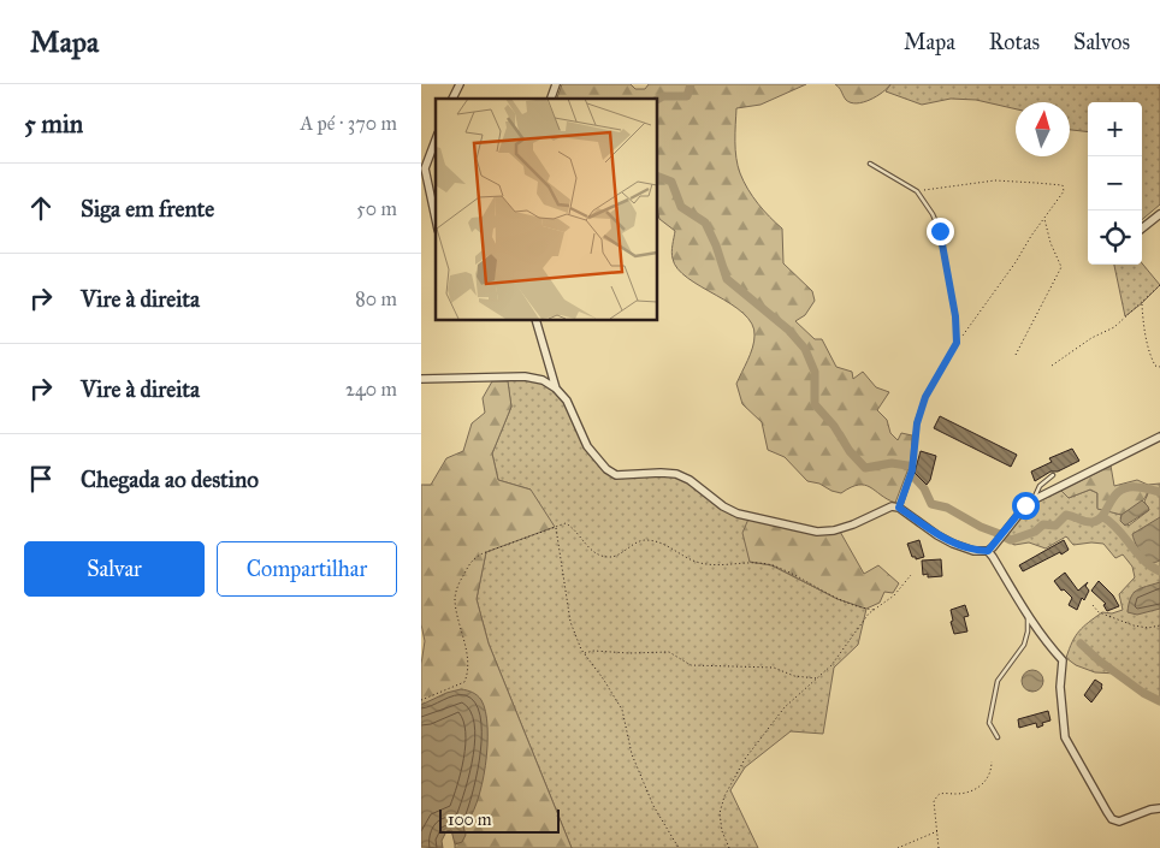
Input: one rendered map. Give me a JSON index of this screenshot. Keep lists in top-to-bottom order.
{
  "scale_bar": "100 m",
  "north": "top",
  "page": {
    "header": "Mapa",
    "nav": ["Mapa", "Rotas", "Salvos"],
    "heading": ["5 min", "A pé · 370 m"],
    "map_buttons": ["+", "−"],
    "list": [
      ["Siga em frente", "50 m"],
      ["Vire à direita", "80 m"],
      ["Vire à direita", "240 m"],
      "Chegada ao destino"
    ],
    "buttons": ["Salvar", "Compartilhar"],
    "scale": "100 m"
  }
}
